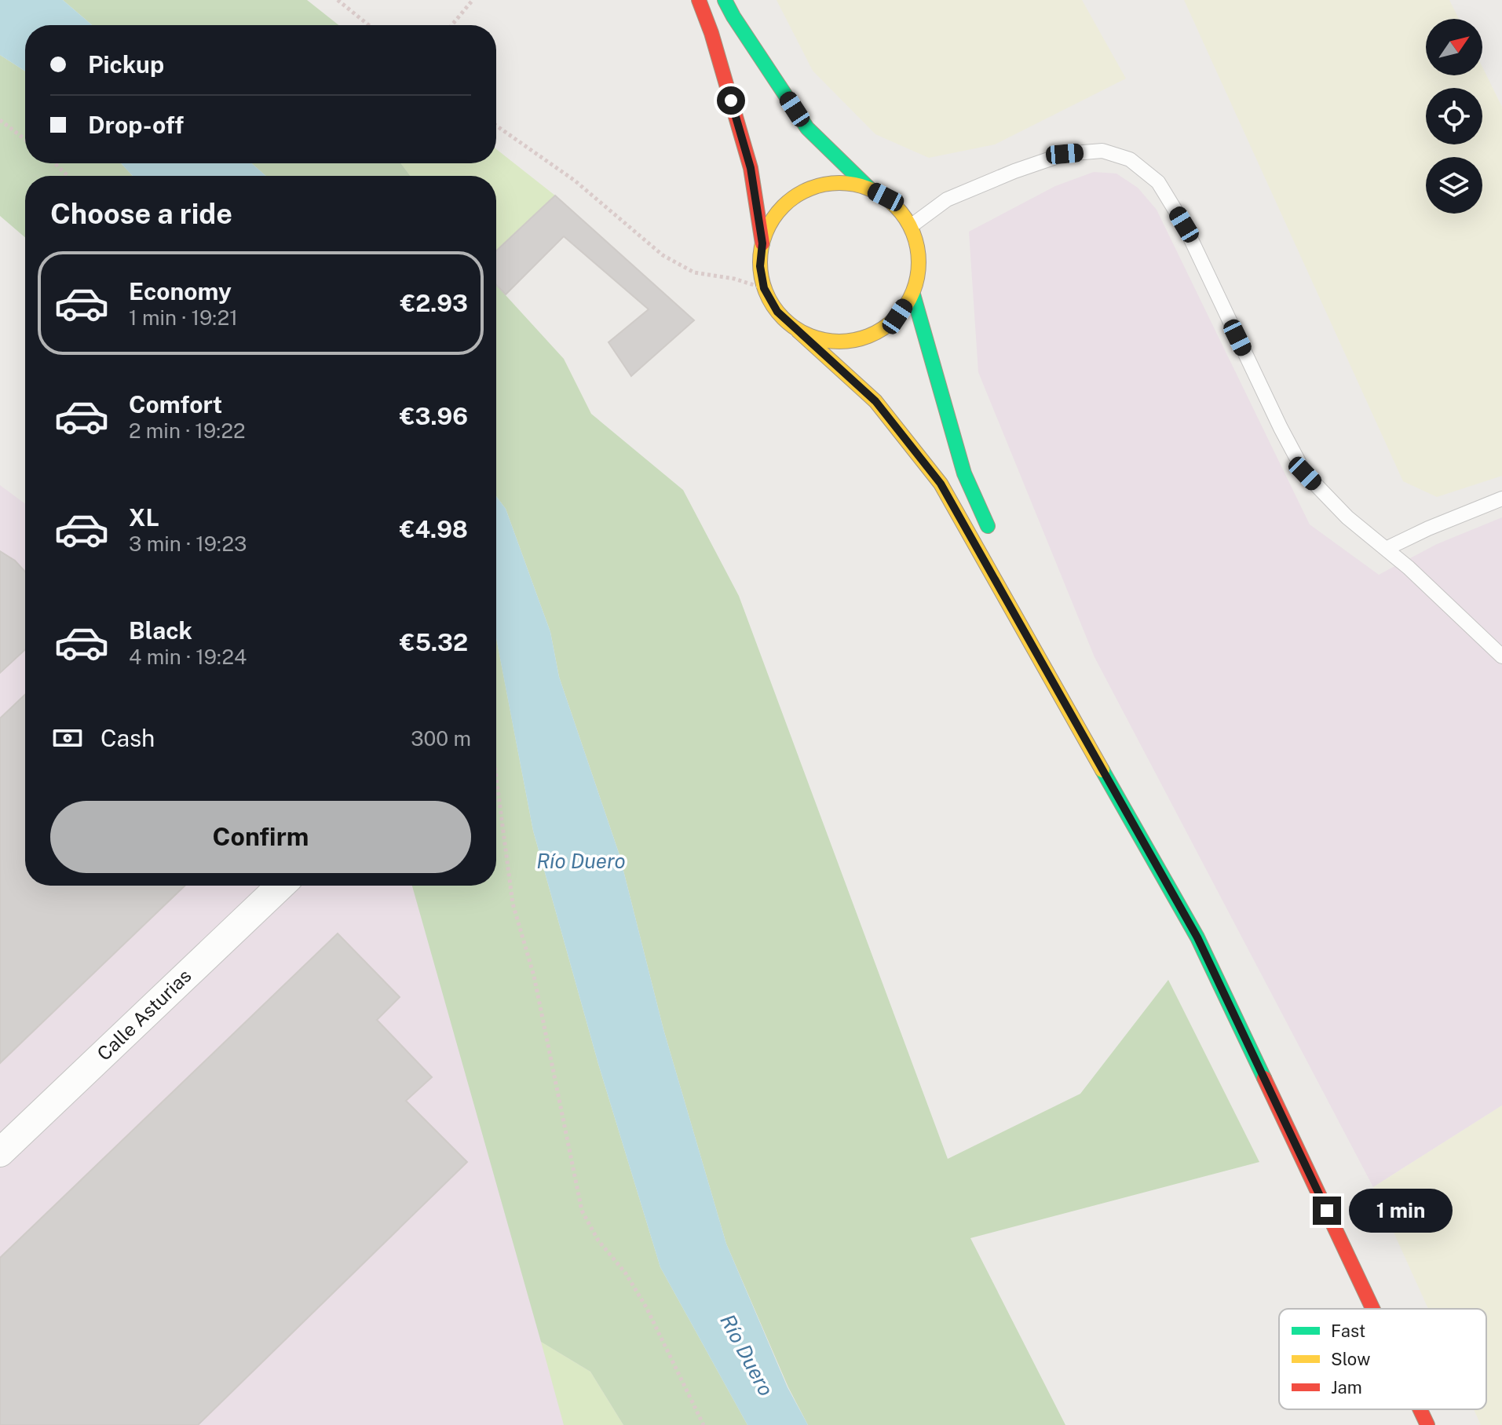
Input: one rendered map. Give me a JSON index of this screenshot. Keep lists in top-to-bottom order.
{
  "streets": {
    "street": ["Calle Asturias"]
  },
  "water": ["Río Duero"],
  "legend": ["Fast", "Slow", "Jam"],
  "north": "top right",
  "page": {
    "banner": ["Pickup", "Drop-off"],
    "heading": "Choose a ride",
    "list": [
      {
        "name": "Economy",
        "note": "1 min · 19:21",
        "value": "€2.93"
      },
      {
        "name": "Comfort",
        "note": "2 min · 19:22",
        "value": "€3.96"
      },
      {
        "name": "XL",
        "note": "3 min · 19:23",
        "value": "€4.98"
      },
      {
        "name": "Black",
        "note": "4 min · 19:24",
        "value": "€5.32"
      }
    ],
    "pay": ["Cash", "300 m"],
    "buttons": "Confirm",
    "bubble": "1 min"
  }
}
